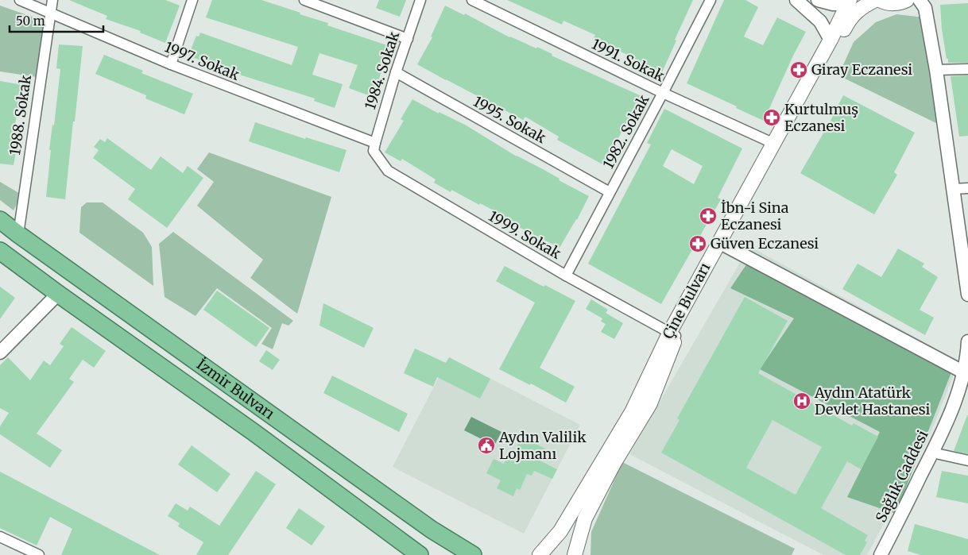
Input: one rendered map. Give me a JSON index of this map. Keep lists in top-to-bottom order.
{
  "streets": {
    "highway": ["İzmir Bulvarı"],
    "main road": ["Çine Bulvarı"],
    "street": [
      "1991. Sokak",
      "1997. Sokak",
      "1984. Sokak",
      "1988. Sokak",
      "1995. Sokak",
      "1982. Sokak",
      "1999. Sokak",
      "Sağlık Caddesi"
    ]
  },
  "crossings": [
    ["1991. Sokak", "1982. Sokak"],
    ["1991. Sokak", "Çine Bulvarı"],
    ["1997. Sokak", "1984. Sokak"],
    ["1997. Sokak", "1988. Sokak"],
    ["1997. Sokak", "1999. Sokak"],
    ["1984. Sokak", "1995. Sokak"],
    ["1984. Sokak", "1999. Sokak"],
    ["1988. Sokak", "İzmir Bulvarı"],
    ["1995. Sokak", "1982. Sokak"],
    ["1982. Sokak", "1999. Sokak"],
    ["1999. Sokak", "Çine Bulvarı"]
  ],
  "places": {
    "pharmacy": [
      "Giray Eczanesi",
      "Kurtulmuş Eczanesi",
      "İbn-i Sina Eczanesi",
      "Güven Eczanesi"
    ],
    "hospital": ["Aydın Atatürk Devlet Hastanesi"],
    "public building": ["Aydın Valilik Lojmanı"]
  },
  "scale_bar": "50 m"
}
